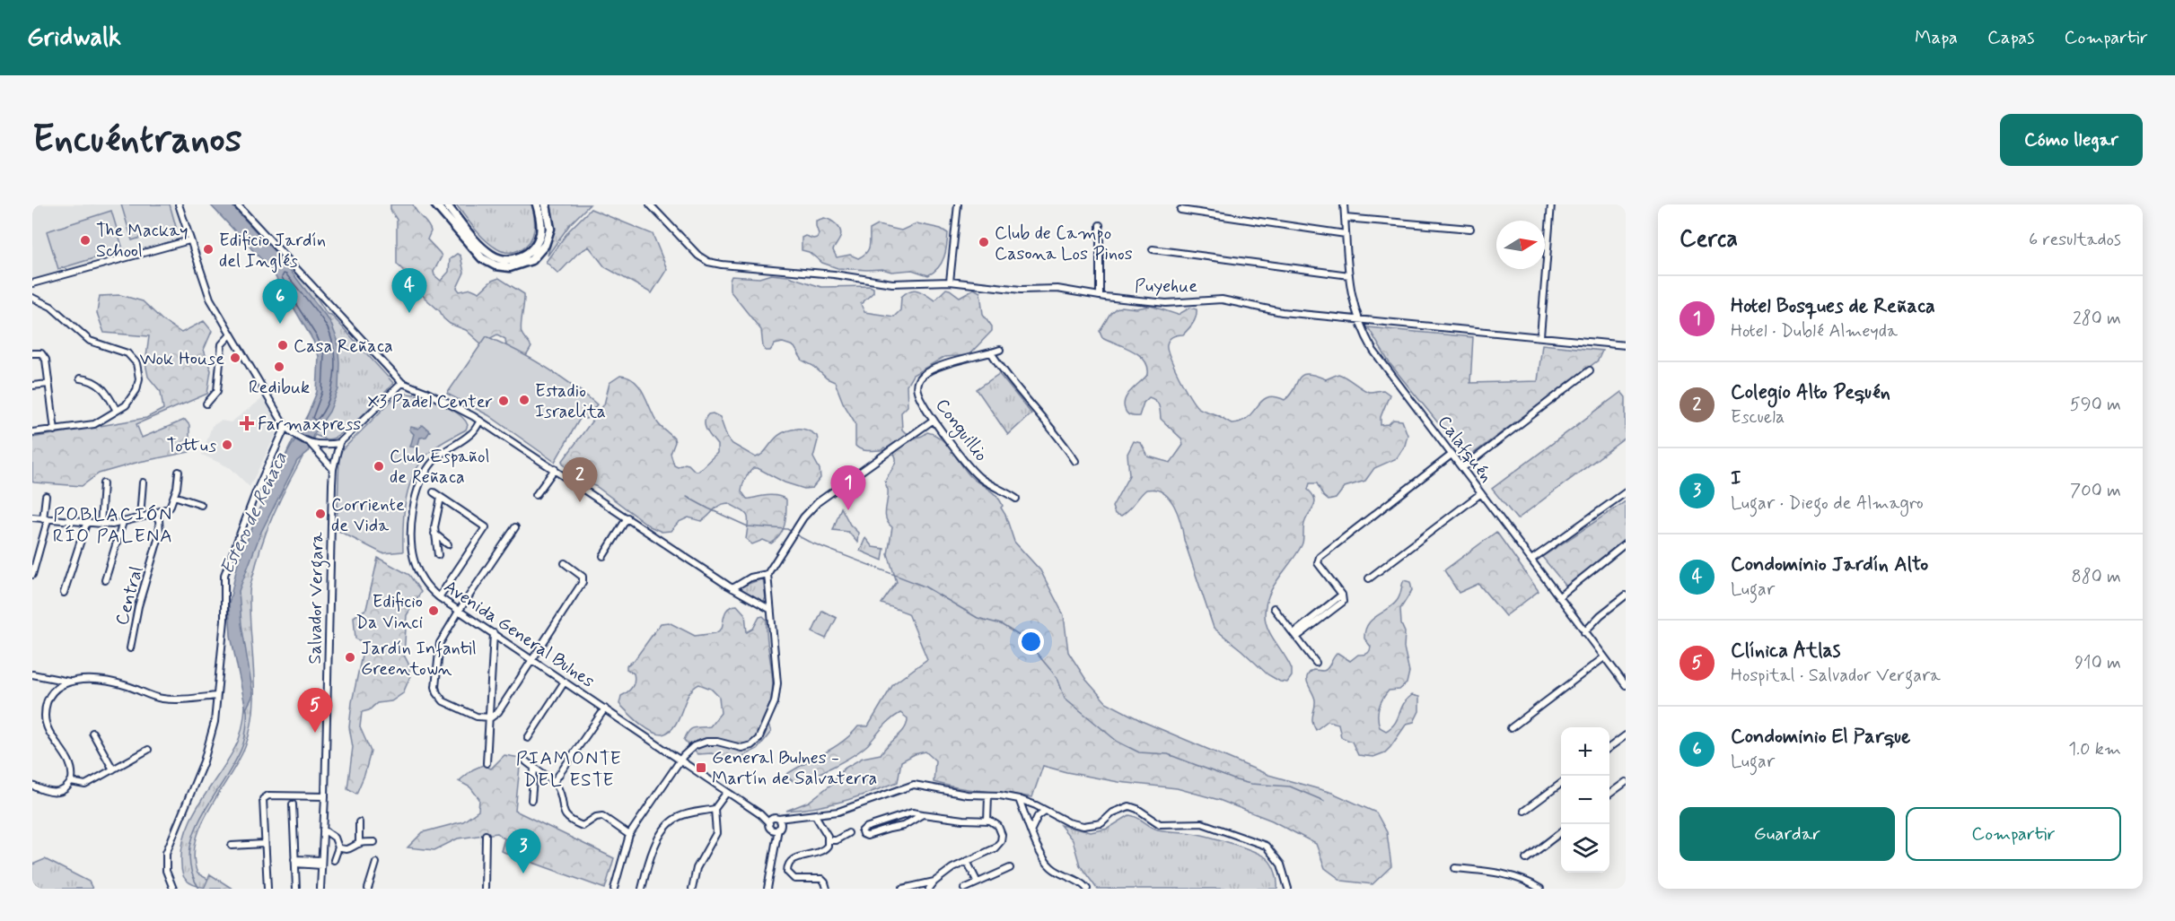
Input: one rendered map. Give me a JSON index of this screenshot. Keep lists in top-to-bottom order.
{
  "streets": {
    "street": [
      "Puyehue",
      "Conguillio",
      "Calafquén",
      "Central",
      "Salvador Vergara",
      "Avenida General Bulnes"
    ]
  },
  "crossings": [
    ["Puyehue", "Calafquén"]
  ],
  "districts": ["POBLACIÓN RÍO PALENA", "PIAMONTE DEL ESTE"],
  "water": ["Estero de Reñaca"],
  "places": {
    "other": [
      "The Mackay School",
      "Club de Campo Casona Los Pinos",
      "Edificio Jardín del Inglés",
      "Casa Reñaca",
      "Wok House",
      "Redibuk",
      "Estadio Israelita",
      "X3 Padel Center",
      "Tottus",
      "Club Español de Reñaca",
      "Corriente de Vida",
      "Edificio Da Vinci",
      "Jardín Infantil Greentown"
    ],
    "health": ["Farmaxpress"],
    "transit": ["General Bulnes - Martín de Salvaterra"]
  },
  "north": "right",
  "page": {
    "header": "Gridwalk",
    "nav": ["Mapa", "Capas", "Compartir"],
    "buttons": [
      "Cómo llegar",
      ["Guardar", "Compartir"]
    ],
    "title": "Encuéntranos",
    "heading": ["Cerca", "6 resultados"],
    "pins": [
      "4",
      "6",
      "2",
      "1",
      "5",
      "3"
    ],
    "list": [
      {
        "mark": "1",
        "name": "Hotel Bosques de Reñaca",
        "note": "Hotel · Dublé Almeyda",
        "value": "280 m"
      },
      {
        "mark": "2",
        "name": "Colegio Alto Pequén",
        "note": "Escuela",
        "value": "590 m"
      },
      {
        "mark": "3",
        "name": "I",
        "note": "Lugar · Diego de Almagro",
        "value": "700 m"
      },
      {
        "mark": "4",
        "name": "Condominio Jardín Alto",
        "note": "Lugar",
        "value": "880 m"
      },
      {
        "mark": "5",
        "name": "Clínica Atlas",
        "note": "Hospital · Salvador Vergara",
        "value": "910 m"
      },
      {
        "mark": "6",
        "name": "Condominio El Parque",
        "note": "Lugar",
        "value": "1.0 km"
      }
    ],
    "map_buttons": ["+", "−"]
  }
}
